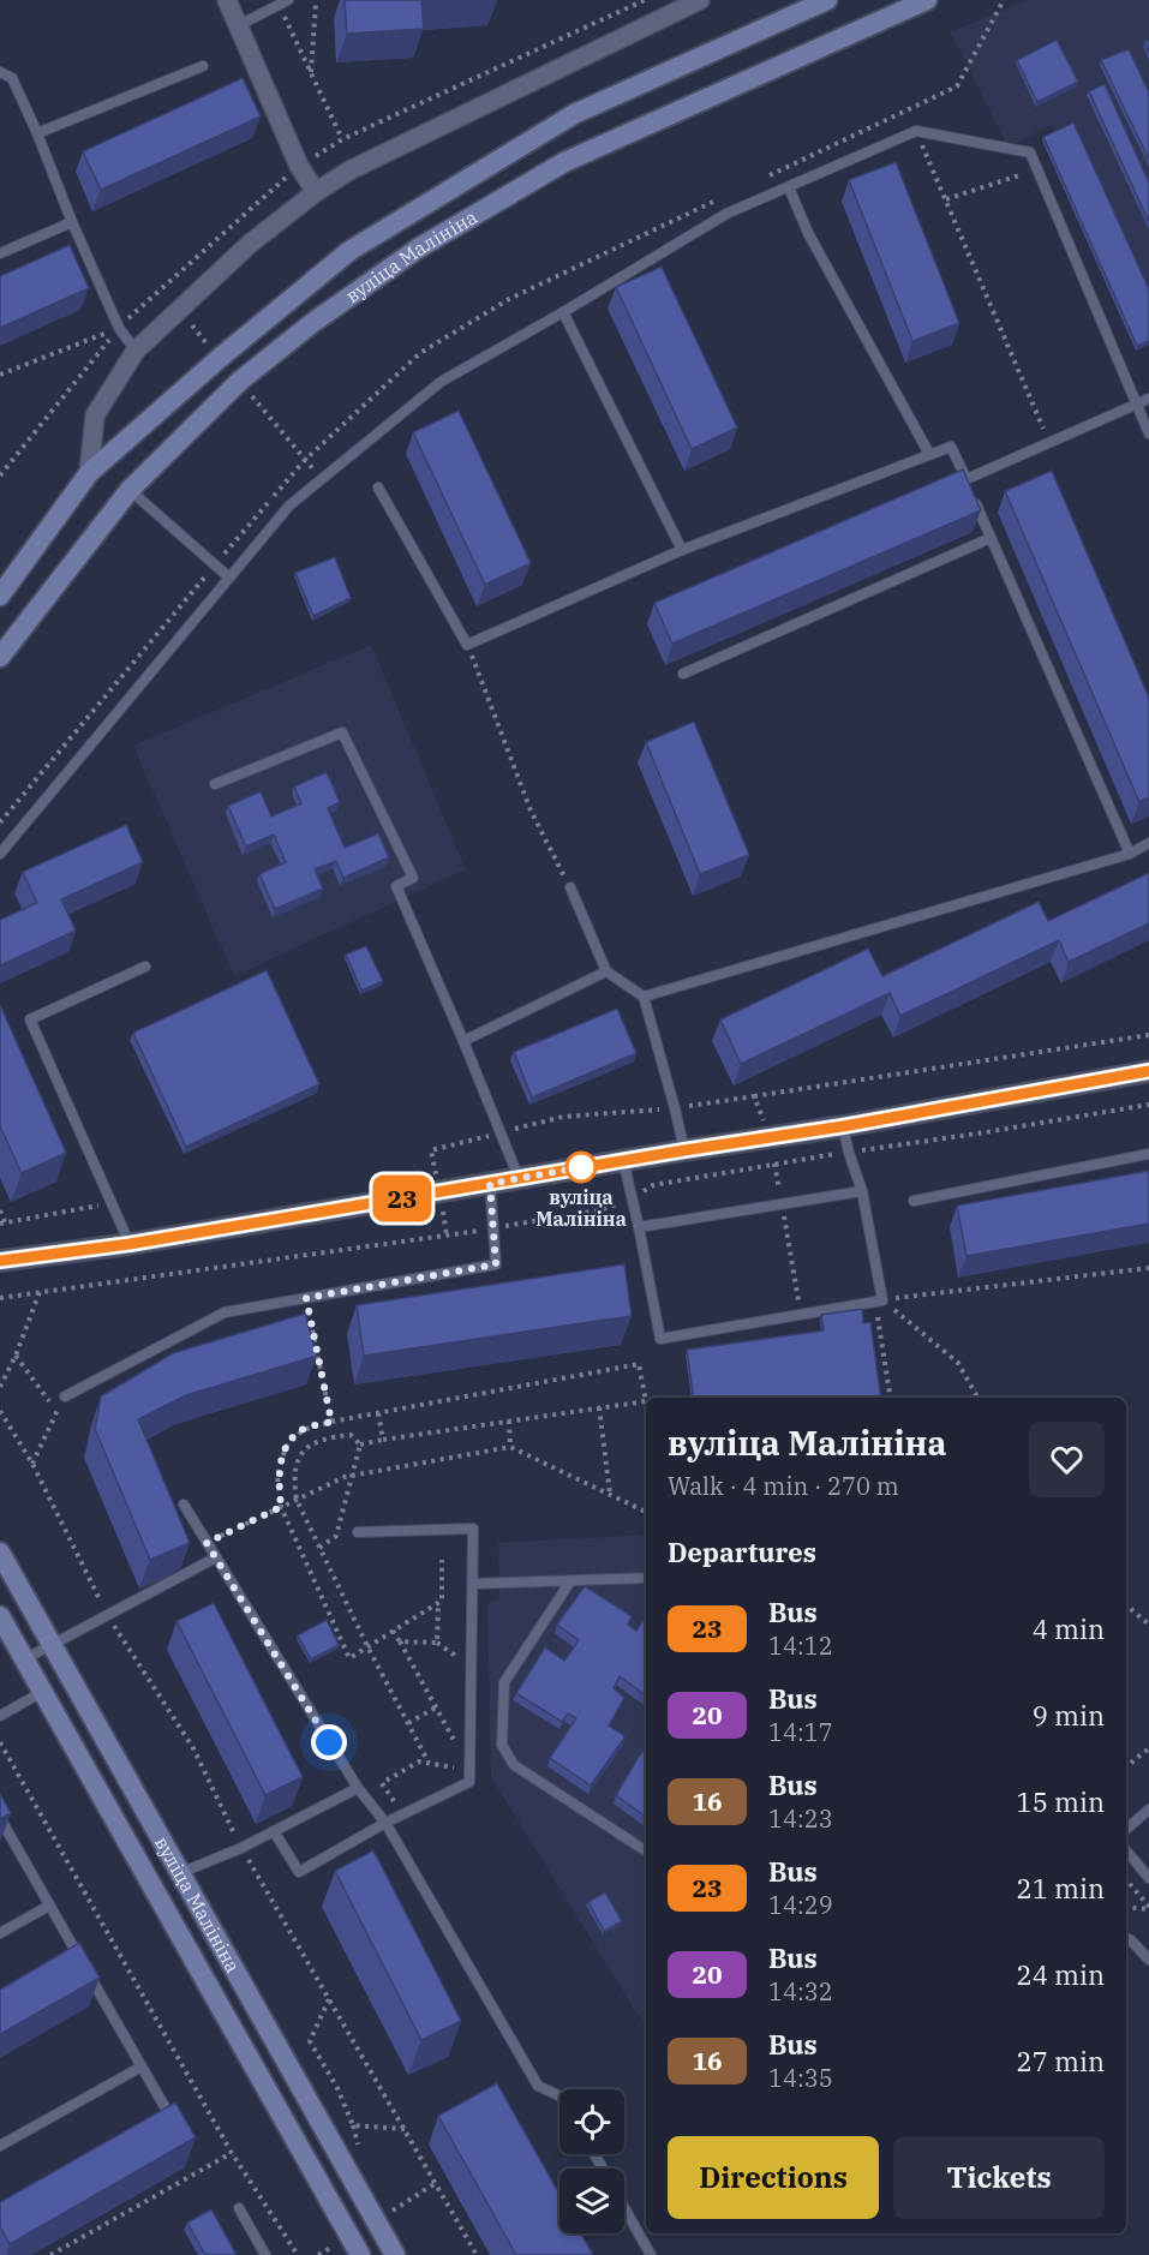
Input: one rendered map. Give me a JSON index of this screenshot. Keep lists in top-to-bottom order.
{
  "streets": {
    "main road": ["вуліца Малініна"]
  },
  "places": ["вуліца Малініна"],
  "lines": ["bus line 23"],
  "page": {
    "on_map": "23",
    "heading": [
      ["вуліца Малініна", "Walk · 4 min · 270 m"],
      "Departures"
    ],
    "list": [
      {
        "mark": "23",
        "name": "Bus",
        "note": "14:12",
        "value": "4 min"
      },
      {
        "mark": "20",
        "name": "Bus",
        "note": "14:17",
        "value": "9 min"
      },
      {
        "mark": "16",
        "name": "Bus",
        "note": "14:23",
        "value": "15 min"
      },
      {
        "mark": "23",
        "name": "Bus",
        "note": "14:29",
        "value": "21 min"
      },
      {
        "mark": "20",
        "name": "Bus",
        "note": "14:32",
        "value": "24 min"
      },
      {
        "mark": "16",
        "name": "Bus",
        "note": "14:35",
        "value": "27 min"
      }
    ],
    "buttons": ["Directions", "Tickets"]
  }
}
